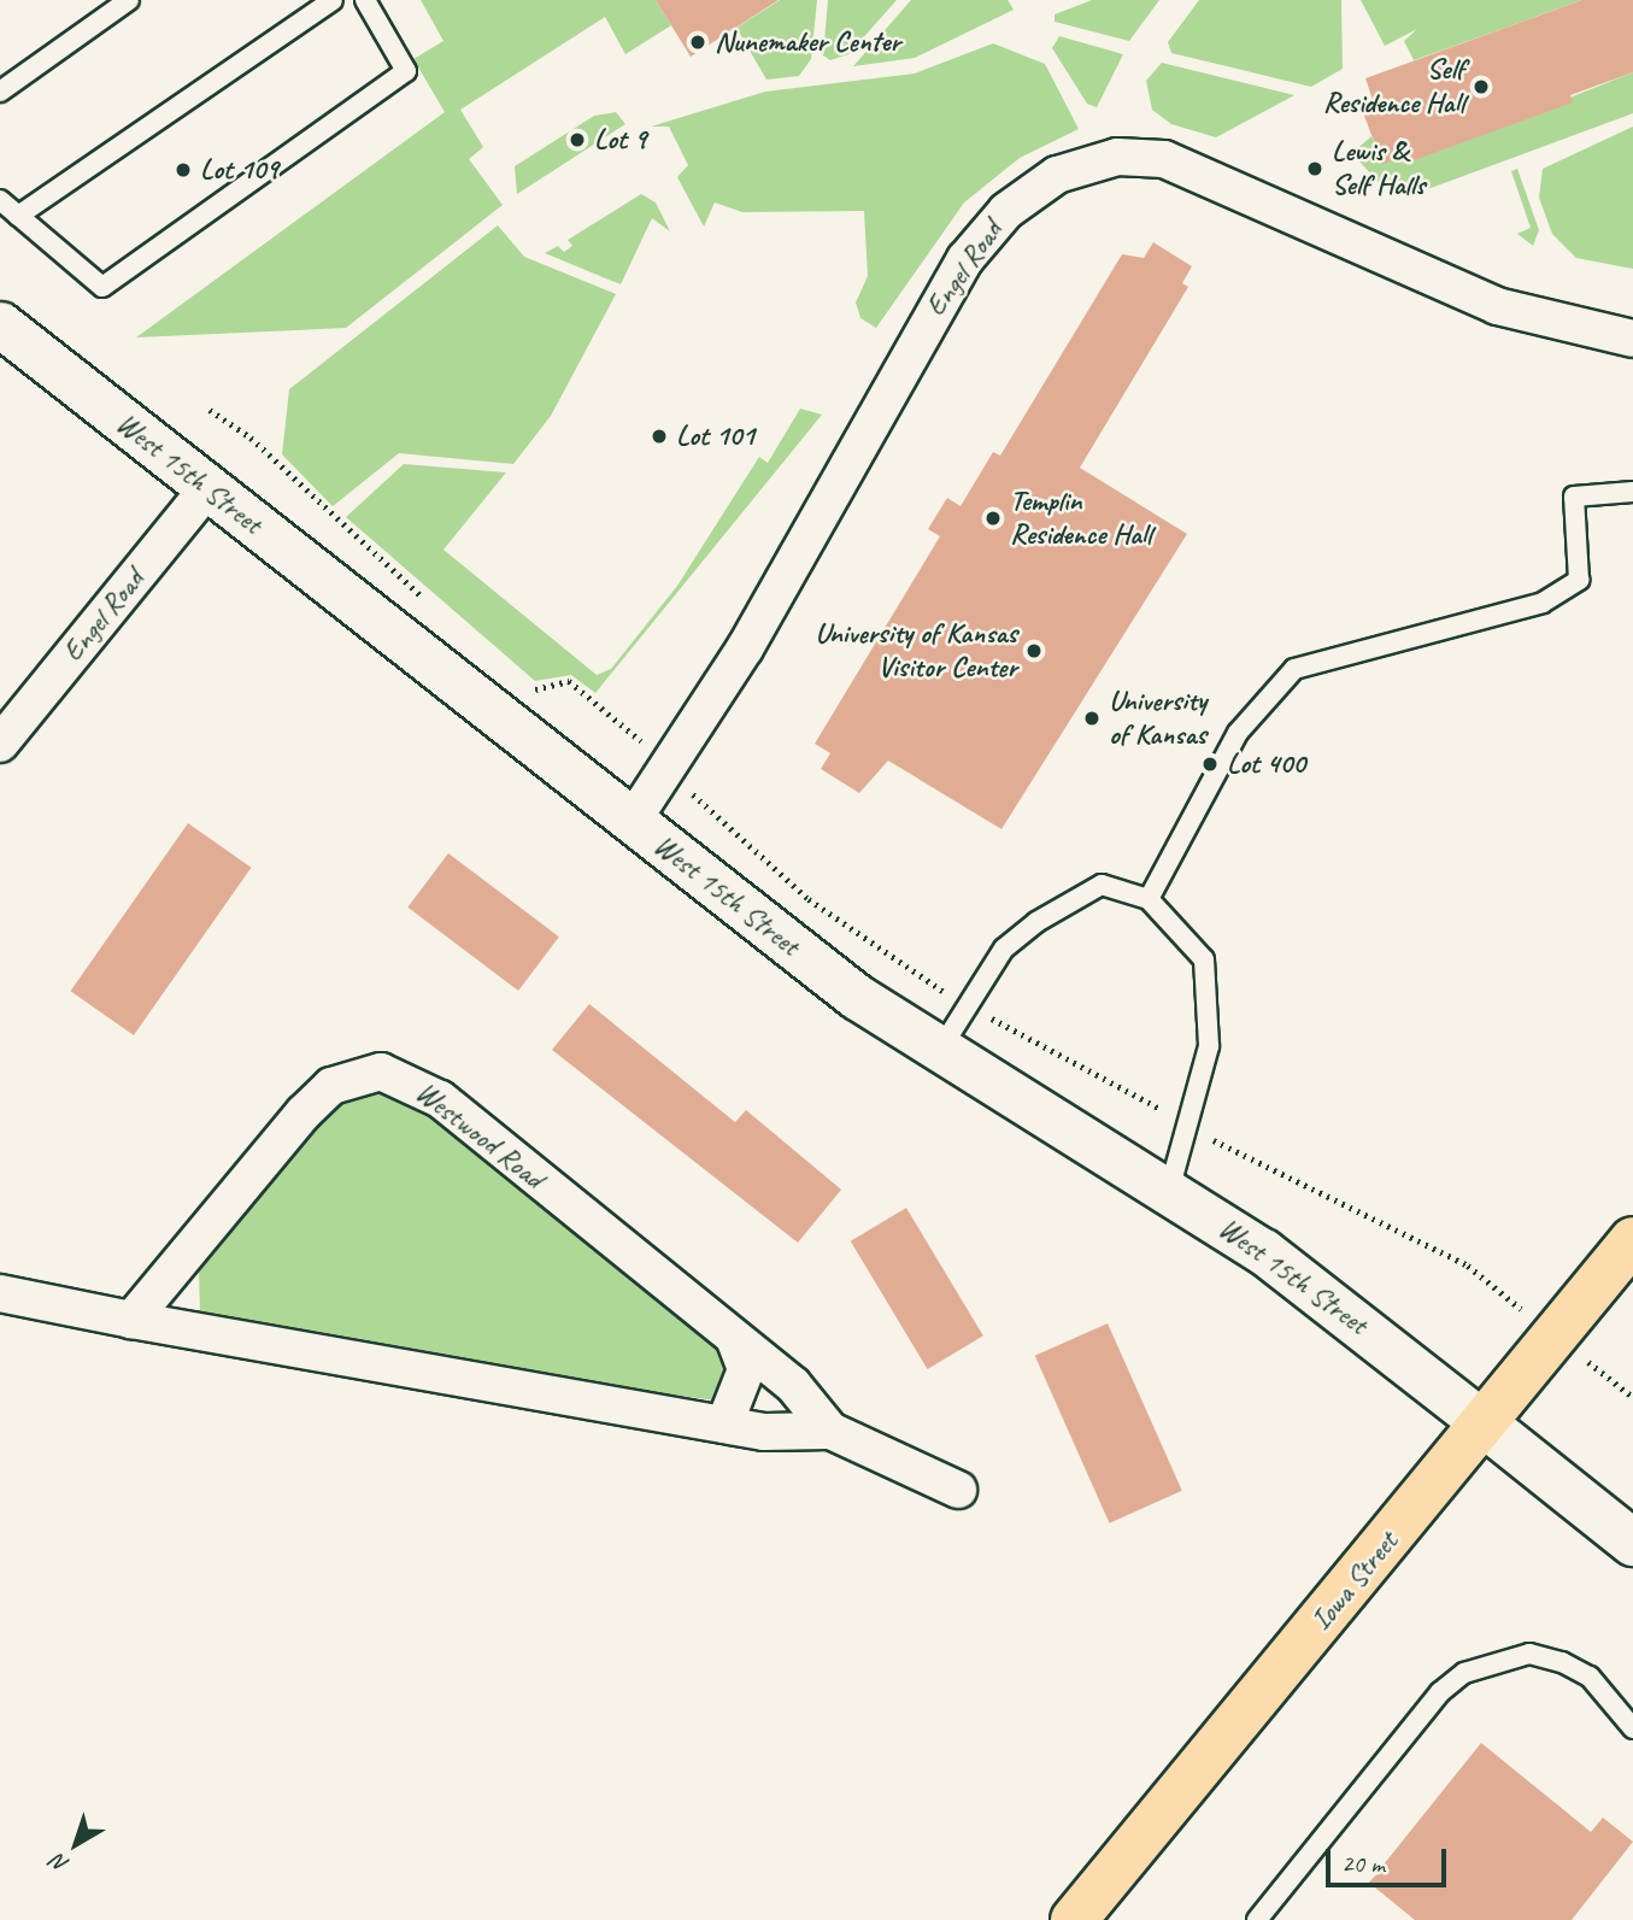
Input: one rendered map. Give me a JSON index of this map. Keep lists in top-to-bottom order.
{
  "streets": {
    "highway": ["Iowa Street"],
    "street": ["Engel Road", "West 15th Street", "Westwood Road"]
  },
  "crossings": [
    ["Engel Road", "West 15th Street"],
    ["West 15th Street", "Iowa Street"]
  ],
  "places": [
    "Nunemaker Center",
    "Self Residence Hall",
    "Lot 9",
    "Lewis & Self Halls",
    "Lot 109",
    "Lot 101",
    "Templin Residence Hall",
    "University of Kansas Visitor Center",
    "University of Kansas",
    "Lot 400"
  ],
  "scale_bar": "20 m",
  "north": "bottom left"
}
